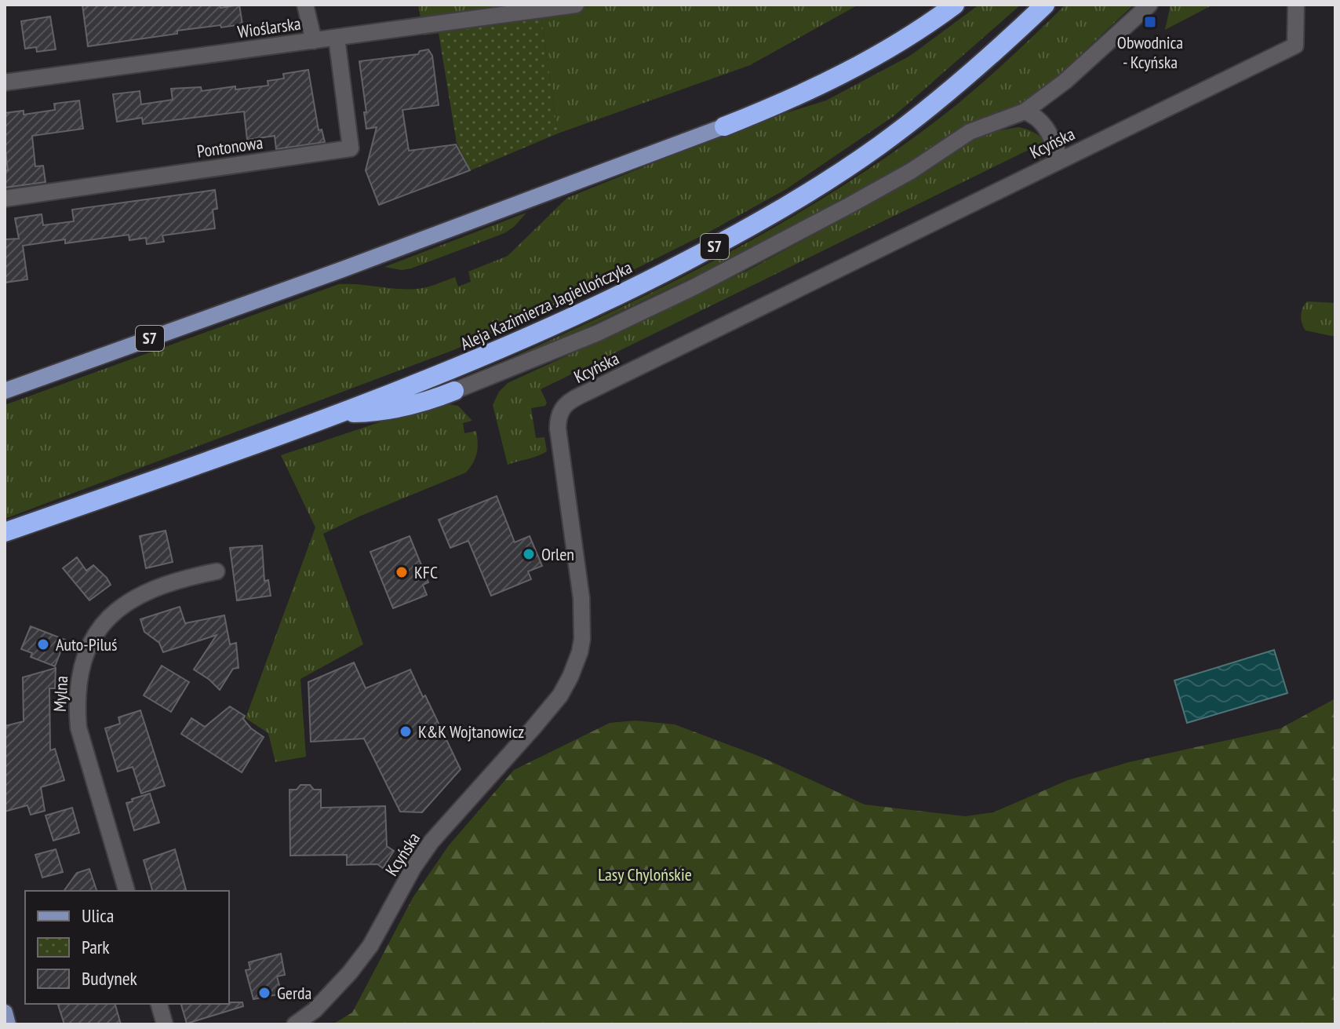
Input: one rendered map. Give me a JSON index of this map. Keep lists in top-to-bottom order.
{
  "streets": {
    "highway": ["S7", "Aleja Kazimierza Jagiellończyka"],
    "street": [
      "Wioślarska",
      "Kcyńska",
      "Pontonowa",
      "Mylna"
    ]
  },
  "crossings": [
    ["Wioślarska", "Pontonowa"]
  ],
  "parks": ["Lasy Chylońskie"],
  "places": {
    "transit": ["Obwodnica - Kcyńska"],
    "other": [
      "Orlen",
      "KFC",
      "Auto-Piluś",
      "K&K Wojtanowicz",
      "Gerda"
    ]
  },
  "legend": ["Ulica", "Park", "Budynek"]
}
